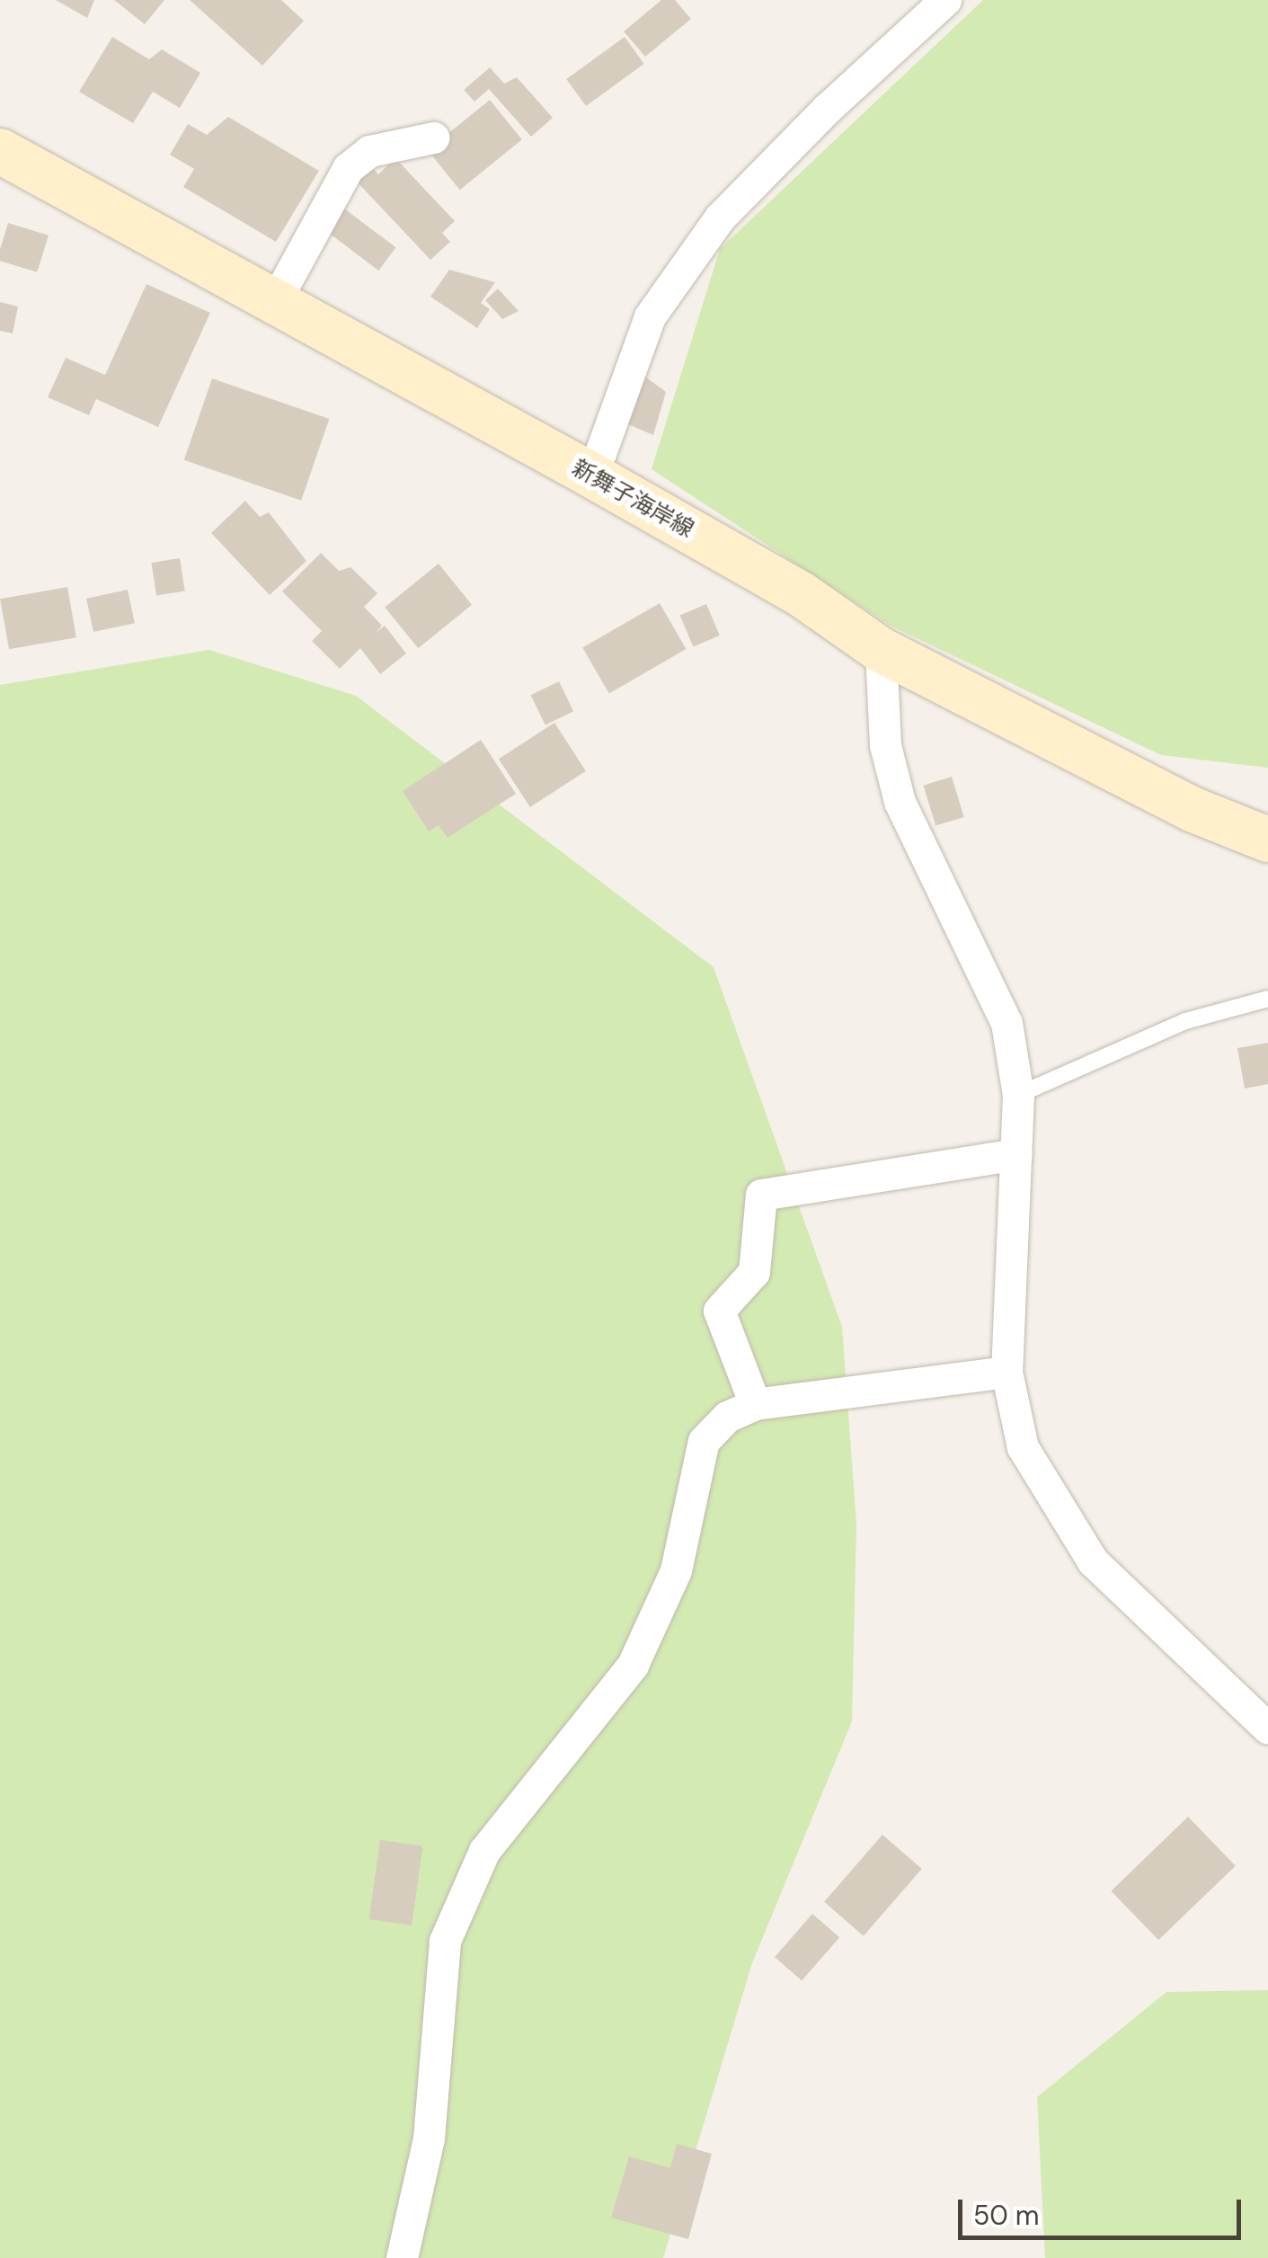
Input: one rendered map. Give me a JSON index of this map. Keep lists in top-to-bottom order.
{
  "streets": {
    "main road": ["新舞子海岸線"]
  },
  "scale_bar": "50 m"
}
